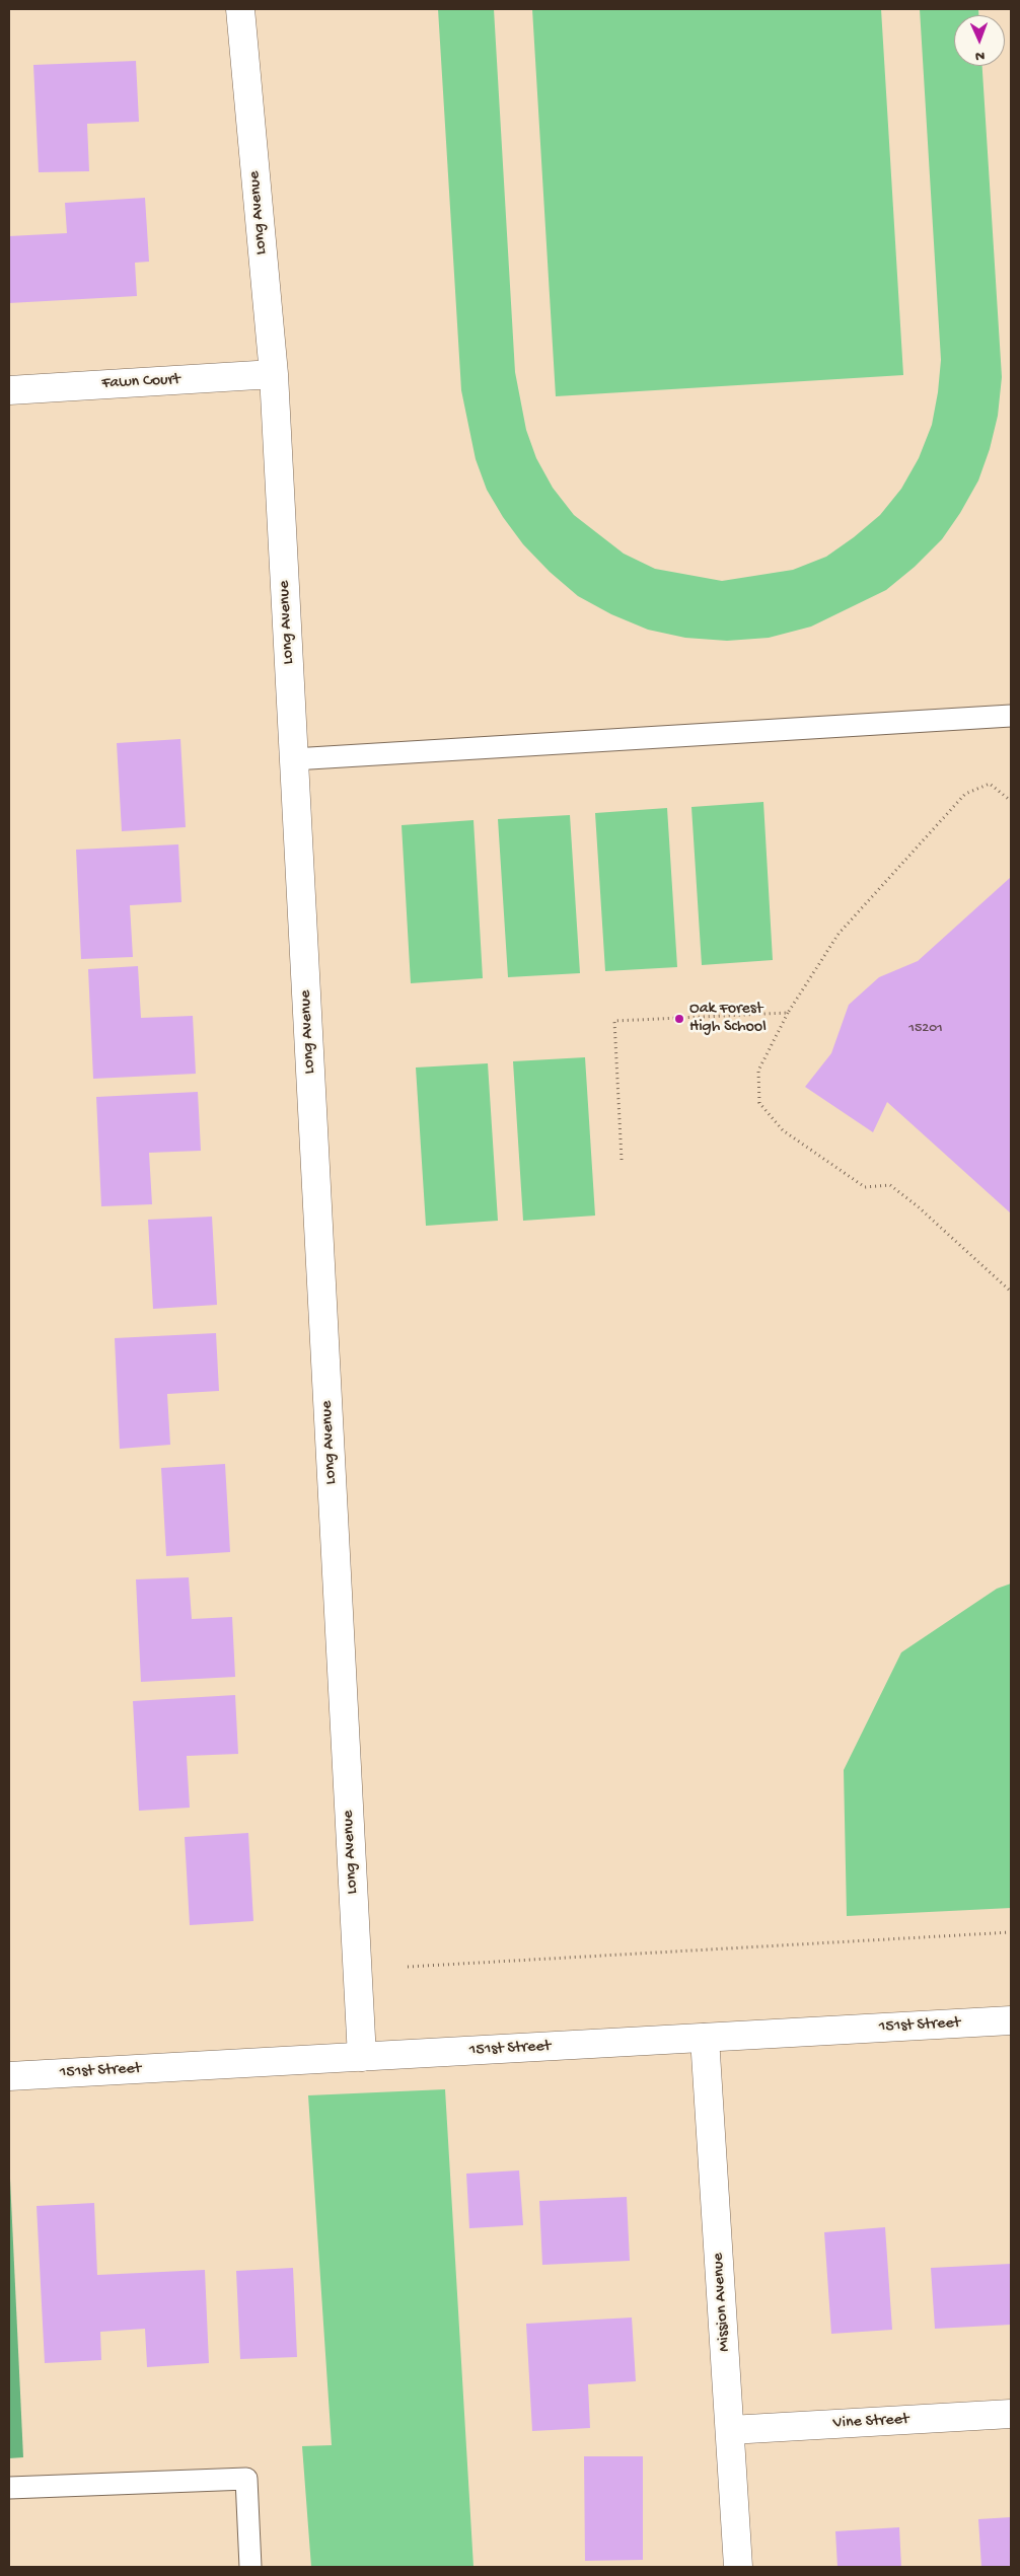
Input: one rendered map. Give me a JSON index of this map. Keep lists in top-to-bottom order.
{
  "streets": {
    "street": [
      "Long Avenue",
      "Fawn Court",
      "151st Street",
      "Mission Avenue",
      "Vine Street"
    ]
  },
  "crossings": [
    ["Long Avenue", "Fawn Court"],
    ["Long Avenue", "151st Street"],
    ["151st Street", "Mission Avenue"],
    ["Mission Avenue", "Vine Street"]
  ],
  "places": ["Oak Forest High School"],
  "house_numbers": ["15201"],
  "north": "bottom"
}
